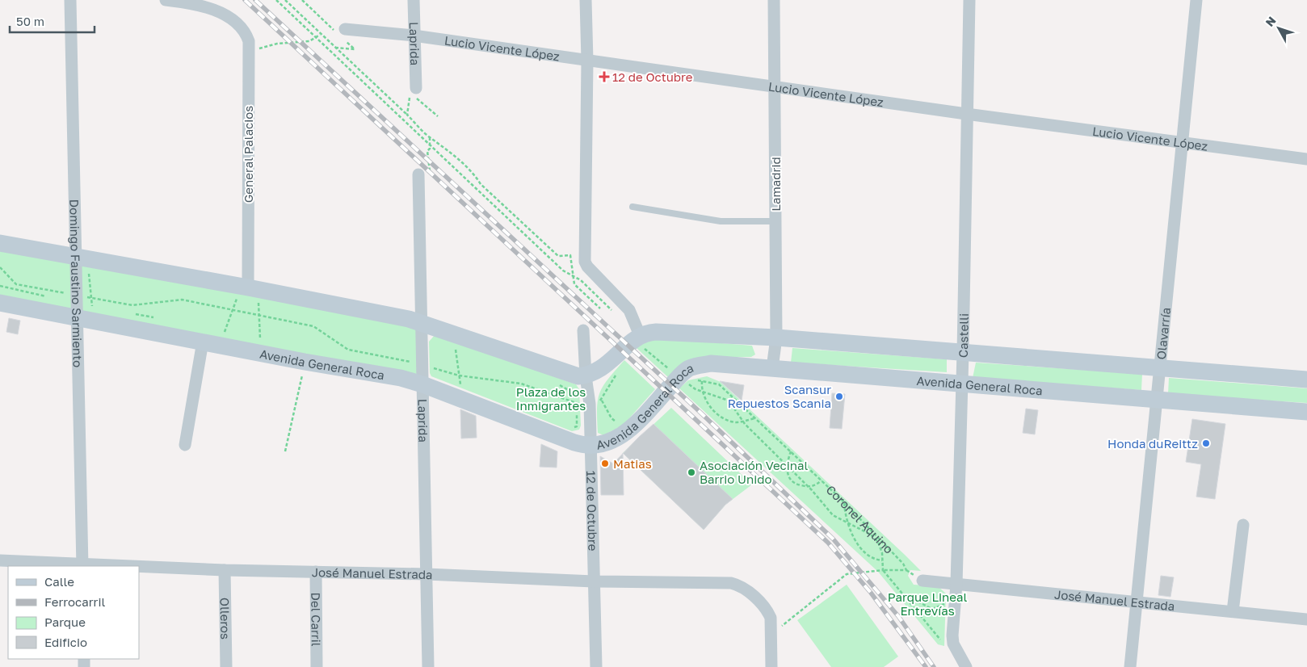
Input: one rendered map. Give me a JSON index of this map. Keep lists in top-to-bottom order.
{
  "streets": {
    "main road": ["Avenida General Roca"],
    "street": [
      "Laprida",
      "Lucio Vicente López",
      "General Palacios",
      "Lamadrid",
      "Domingo Faustino Sarmiento",
      "Olavarría",
      "Castelli",
      "12 de Octubre",
      "José Manuel Estrada",
      "Olleros",
      "Del Carril"
    ],
    "path": ["Coronel Aquino"]
  },
  "crossings": [
    ["Laprida", "Lucio Vicente López"],
    ["Laprida", "Avenida General Roca"],
    ["Laprida", "José Manuel Estrada"],
    ["Lucio Vicente López", "Lamadrid"],
    ["Lucio Vicente López", "Olavarría"],
    ["Lucio Vicente López", "Castelli"],
    ["Lamadrid", "Avenida General Roca"],
    ["Domingo Faustino Sarmiento", "Avenida General Roca"],
    ["Domingo Faustino Sarmiento", "José Manuel Estrada"],
    ["Olavarría", "Avenida General Roca"],
    ["Olavarría", "José Manuel Estrada"],
    ["Castelli", "Avenida General Roca"],
    ["Castelli", "Coronel Aquino"],
    ["Castelli", "José Manuel Estrada"],
    ["Avenida General Roca", "12 de Octubre"],
    ["Avenida General Roca", "Coronel Aquino"],
    ["12 de Octubre", "José Manuel Estrada"],
    ["José Manuel Estrada", "Olleros"],
    ["José Manuel Estrada", "Del Carril"]
  ],
  "parks": ["Plaza de los Inmigrantes", "Parque Lineal Entrevías"],
  "places": {
    "health": ["12 de Octubre"],
    "other": [
      "Scansur Repuestos Scania",
      "Honda duReittz",
      "Matias",
      "Asociación Vecinal Barrio Unido"
    ]
  },
  "legend": [
    "Calle",
    "Ferrocarril",
    "Parque",
    "Edificio"
  ],
  "scale_bar": "50 m",
  "north": "top left"
}
